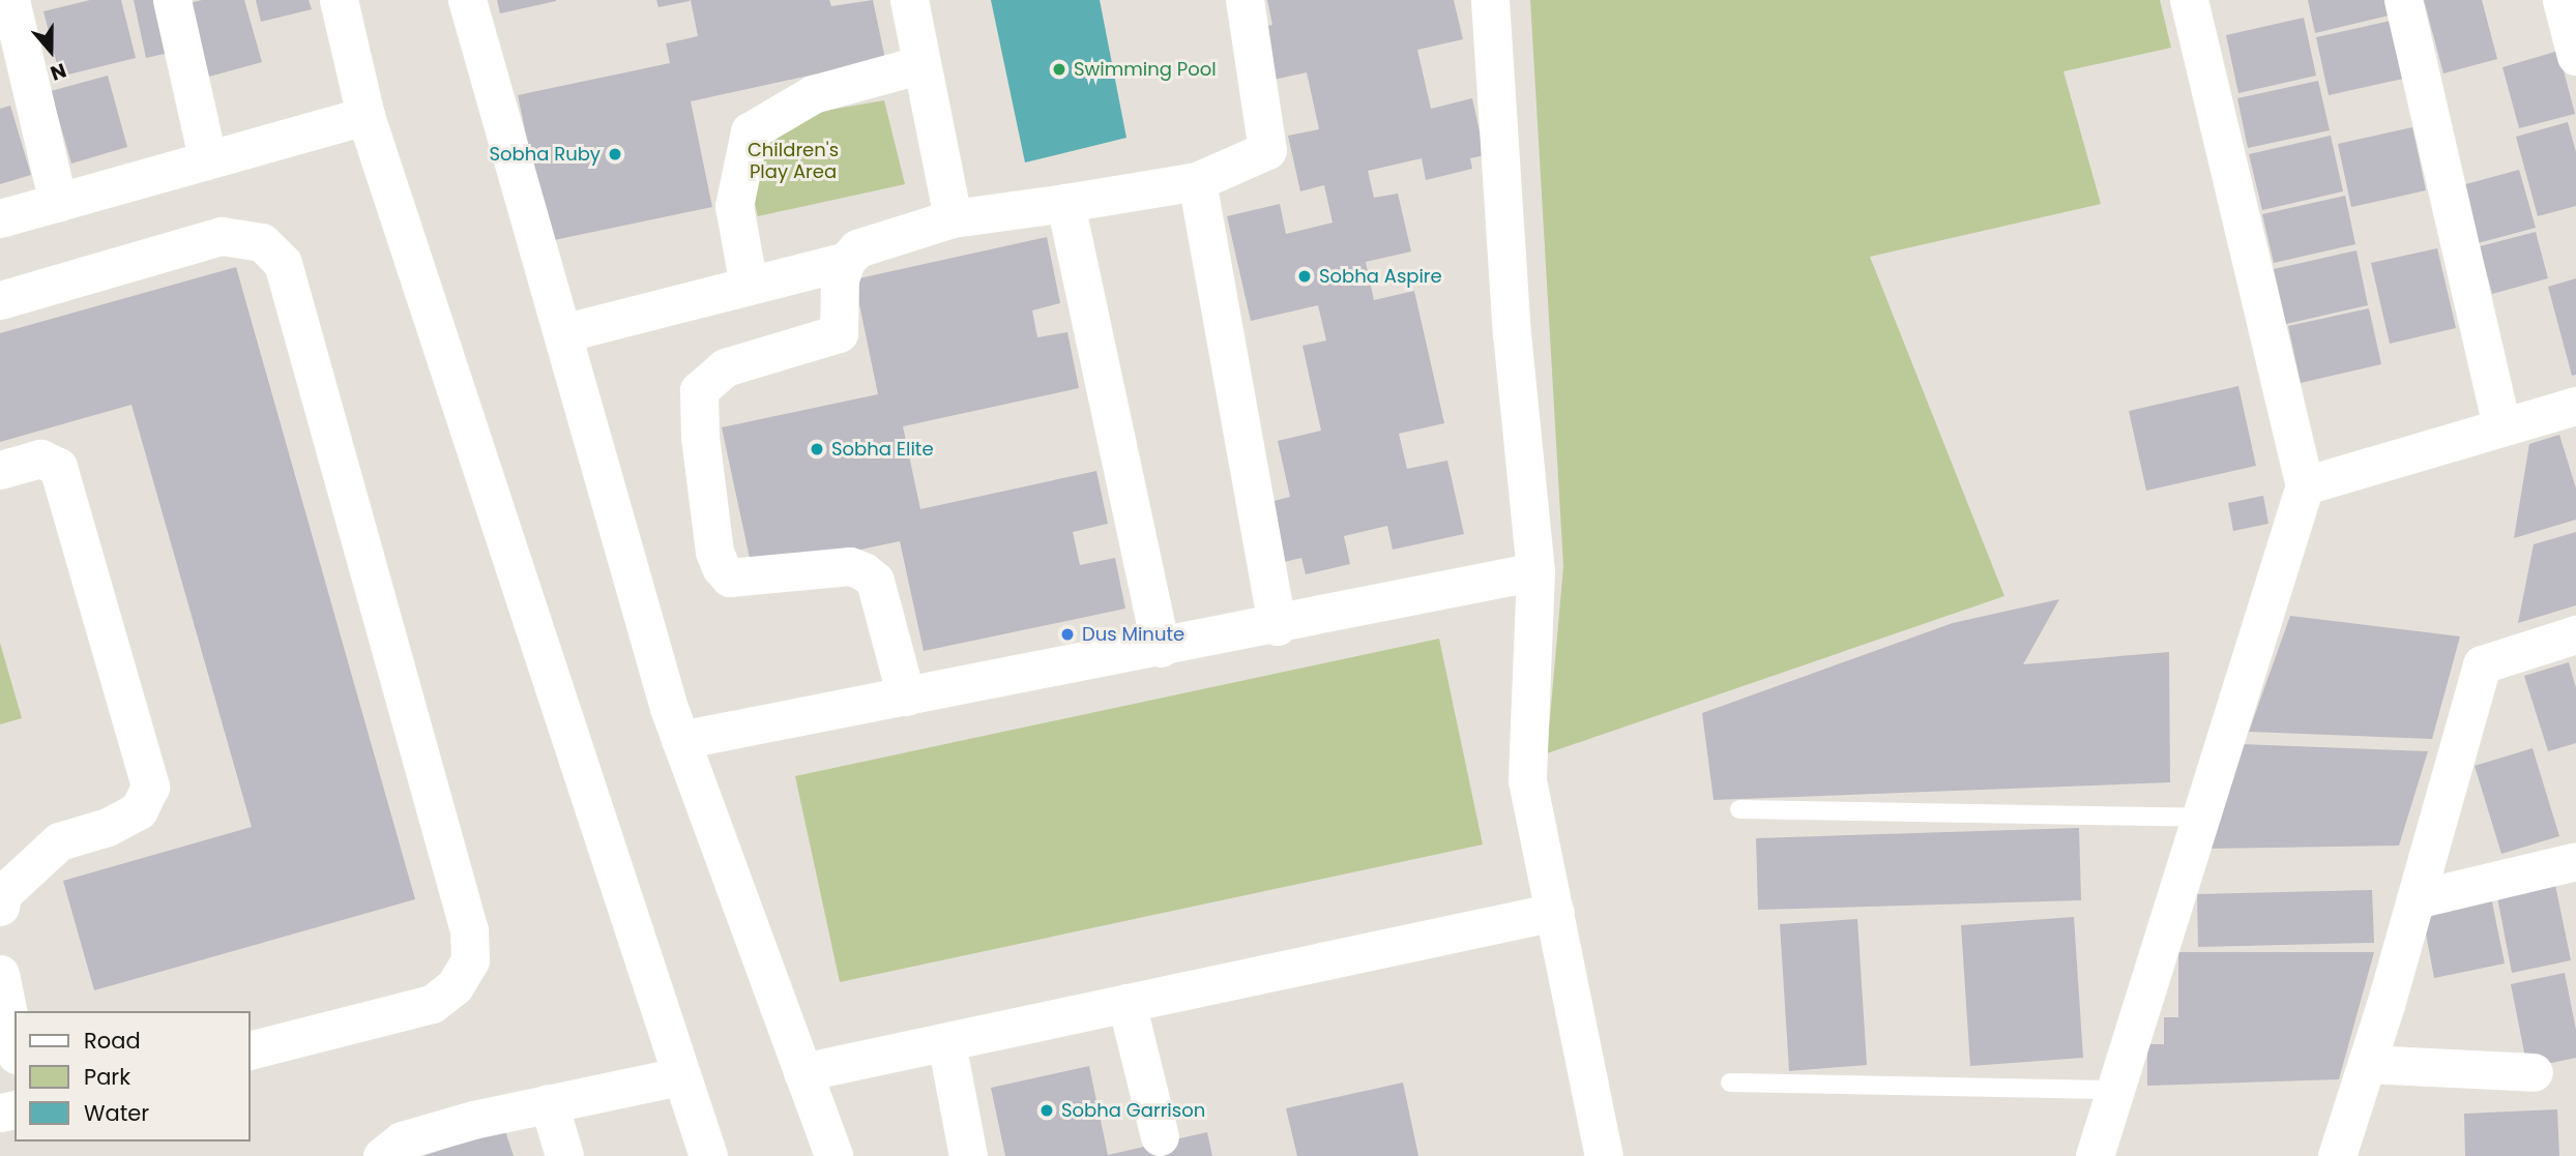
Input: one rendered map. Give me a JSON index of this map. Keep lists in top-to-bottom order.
{
  "parks": ["Children's Play Area"],
  "places": [
    "Swimming Pool",
    "Sobha Ruby",
    "Sobha Aspire",
    "Sobha Elite",
    "Dus Minute",
    "Sobha Garrison"
  ],
  "legend": ["Road", "Park", "Water"],
  "north": "bottom"
}
